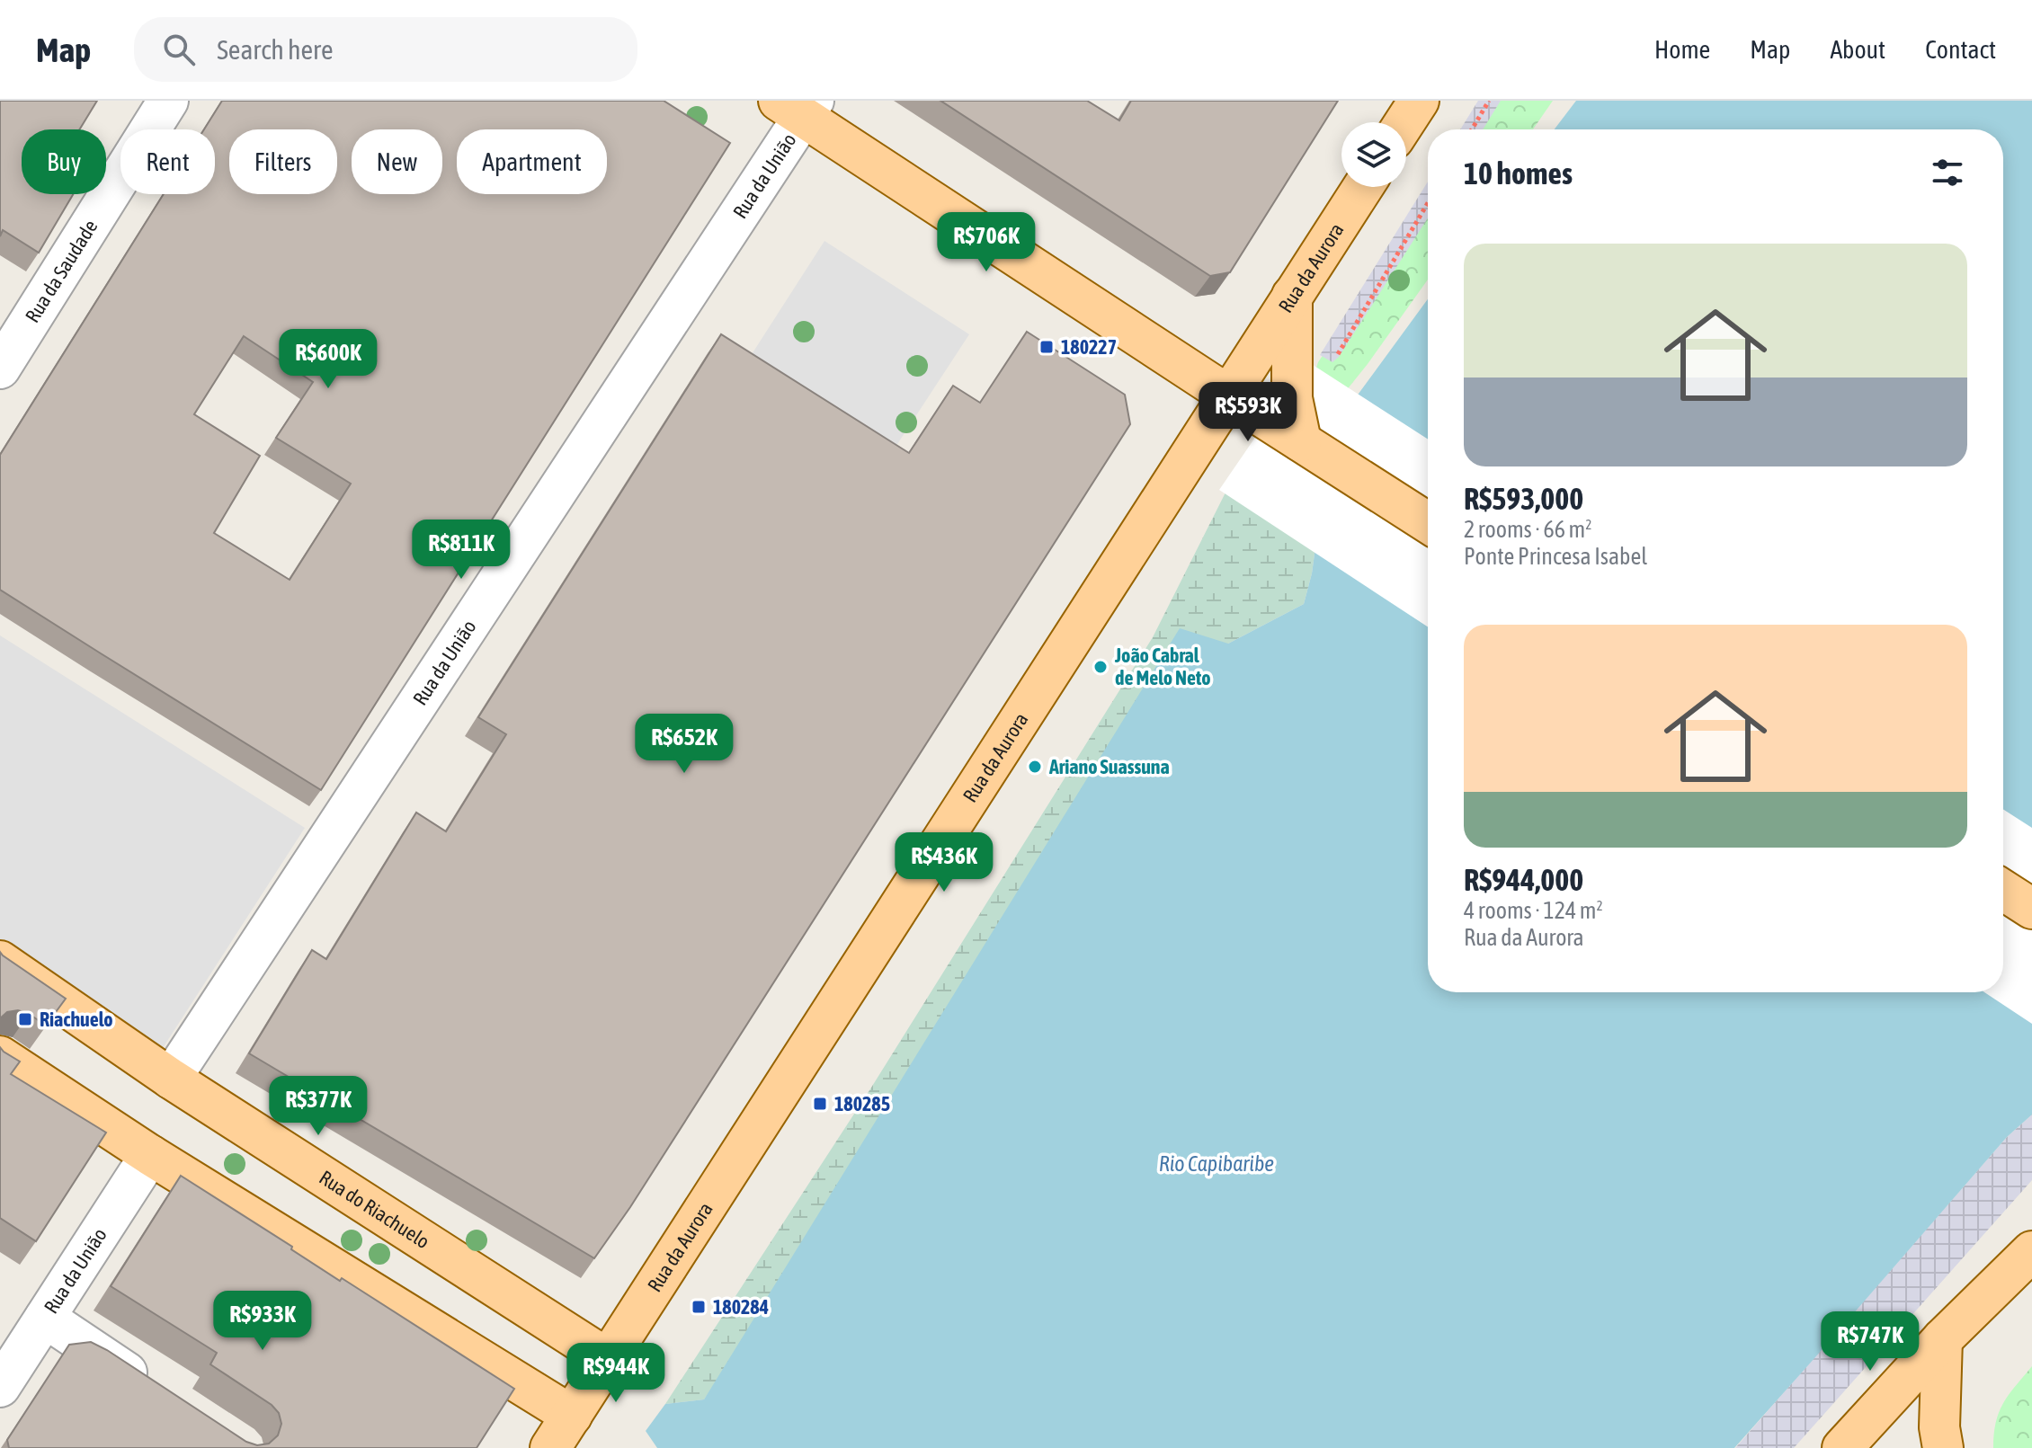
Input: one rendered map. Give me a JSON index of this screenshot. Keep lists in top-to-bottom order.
{
  "streets": {
    "main road": ["Rua da Aurora", "Rua do Riachuelo"],
    "street": ["Rua da União", "Rua da Saudade"]
  },
  "crossings": [
    ["Rua da União", "Rua do Riachuelo"],
    ["Rua da Aurora", "Rua do Riachuelo"]
  ],
  "water": ["Rio Capibaribe"],
  "places": {
    "transit": [
      "180227",
      "Riachuelo",
      "180285",
      "180284"
    ],
    "other": ["João Cabral de Melo Neto", "Ariano Suassuna"]
  },
  "page": {
    "header": "Map",
    "search": "Search here",
    "nav": [
      "Home",
      "Map",
      "About",
      "Contact"
    ],
    "chip": [
      "Buy",
      "Rent",
      "Filters",
      "New",
      "Apartment"
    ],
    "heading": "10 homes",
    "price": [
      "R$706K",
      "R$600K",
      "R$593K",
      "R$811K",
      "R$652K",
      "R$436K",
      "R$377K",
      "R$933K",
      "R$747K",
      "R$944K"
    ],
    "list": [
      {
        "name": "R$593,000",
        "note": "2 rooms · 66 m² · Ponte Princesa Isabel"
      },
      {
        "name": "R$944,000",
        "note": "4 rooms · 124 m² · Rua da Aurora"
      }
    ]
  }
}
